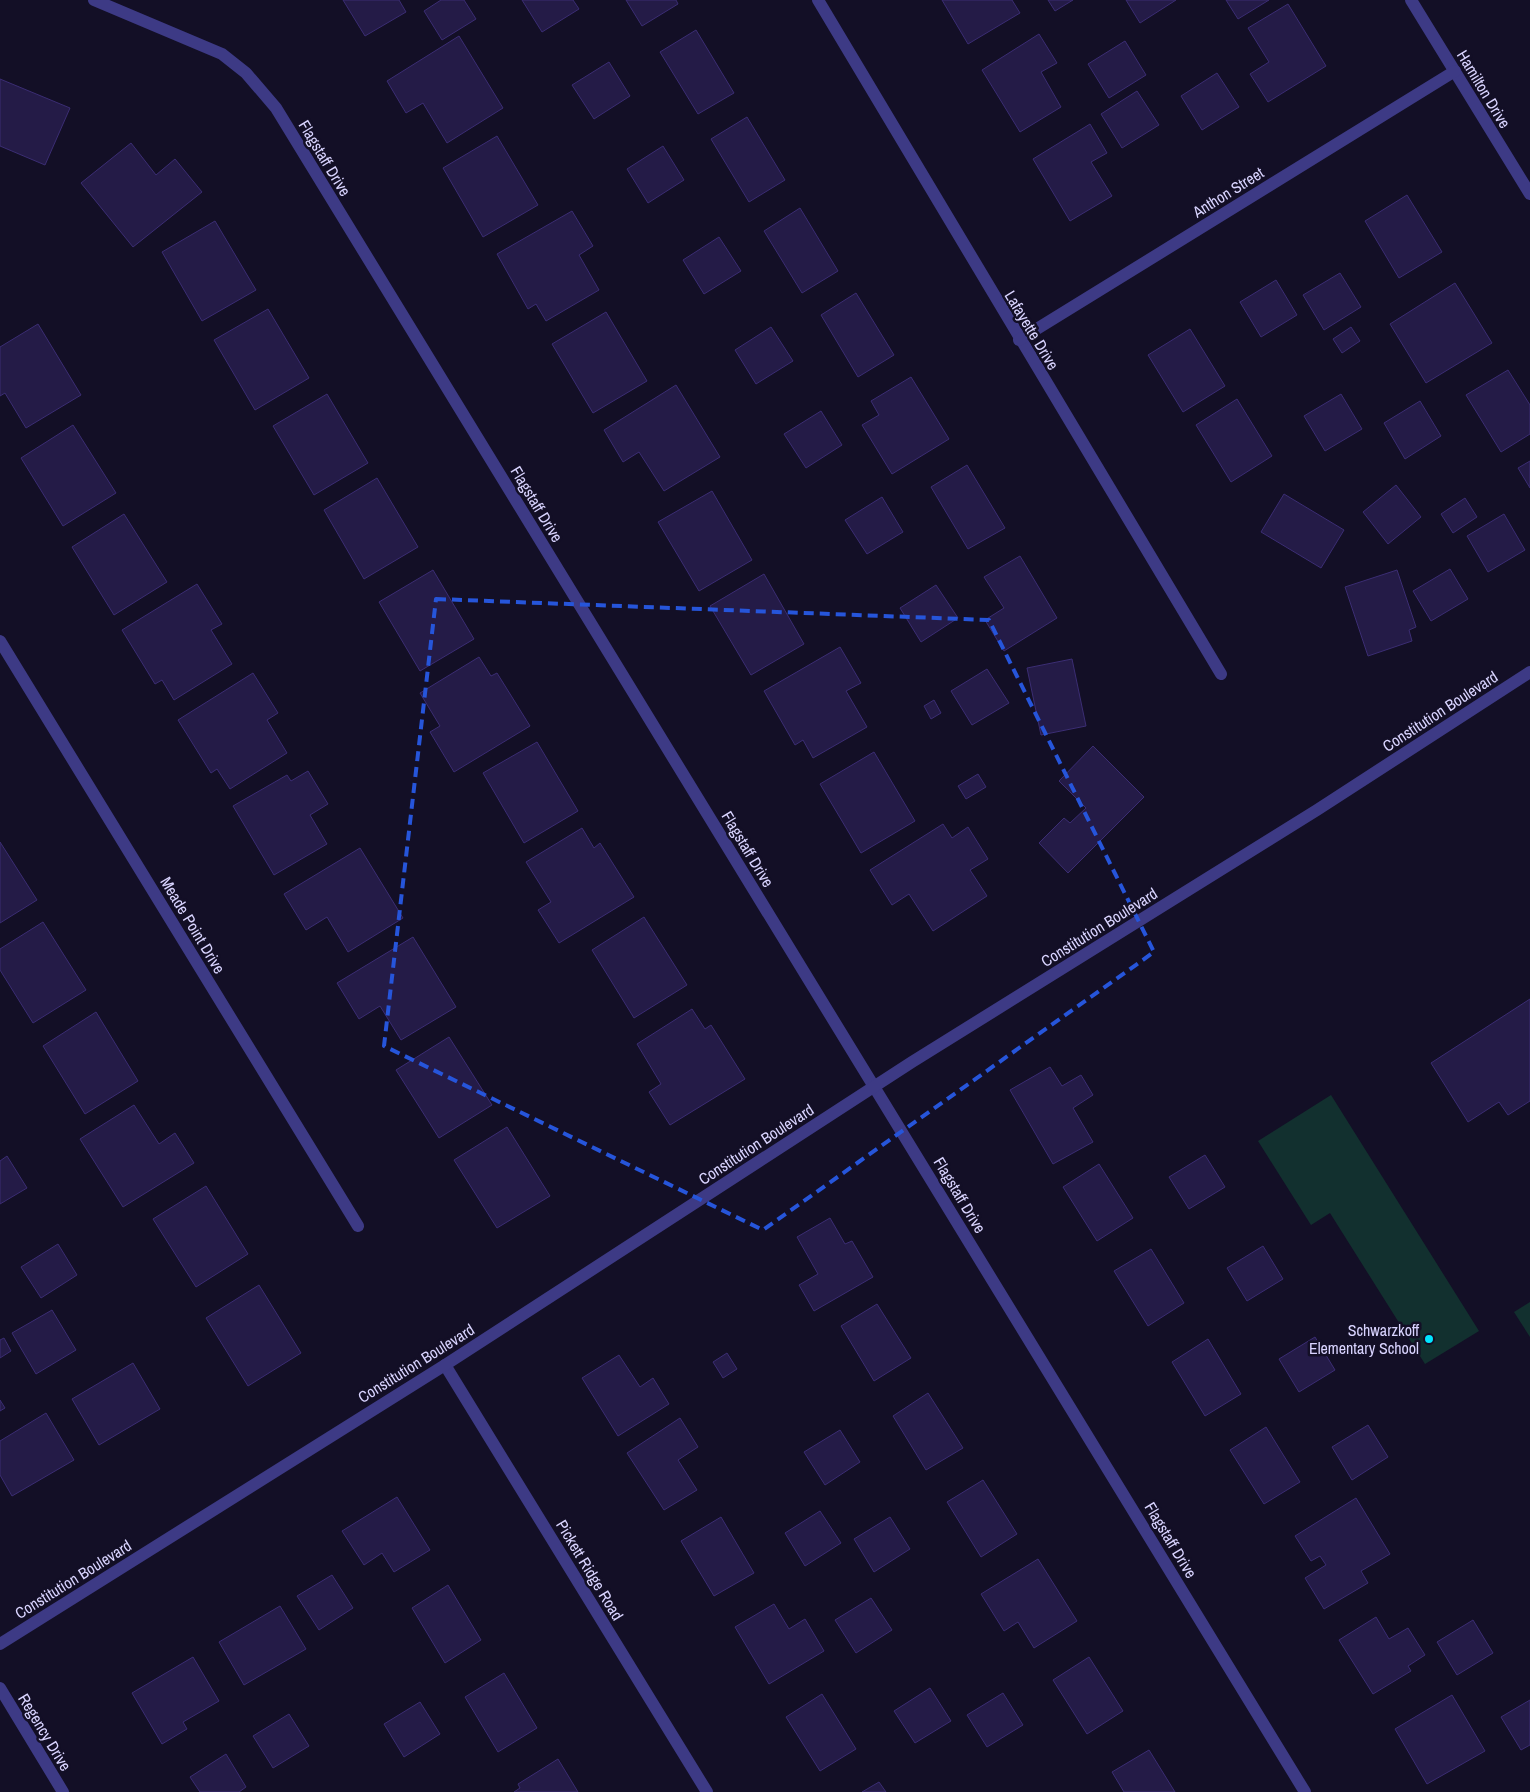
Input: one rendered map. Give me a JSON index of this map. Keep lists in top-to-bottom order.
{
  "streets": {
    "street": [
      "Hamilton Drive",
      "Flagstaff Drive",
      "Anthon Street",
      "Lafayette Drive",
      "Constitution Boulevard",
      "Meade Point Drive",
      "Pickett Ridge Road",
      "Regency Drive"
    ]
  },
  "crossings": [
    ["Hamilton Drive", "Anthon Street"],
    ["Flagstaff Drive", "Constitution Boulevard"],
    ["Anthon Street", "Lafayette Drive"],
    ["Constitution Boulevard", "Pickett Ridge Road"]
  ],
  "places": ["Schwarzkoff Elementary School"]
}
